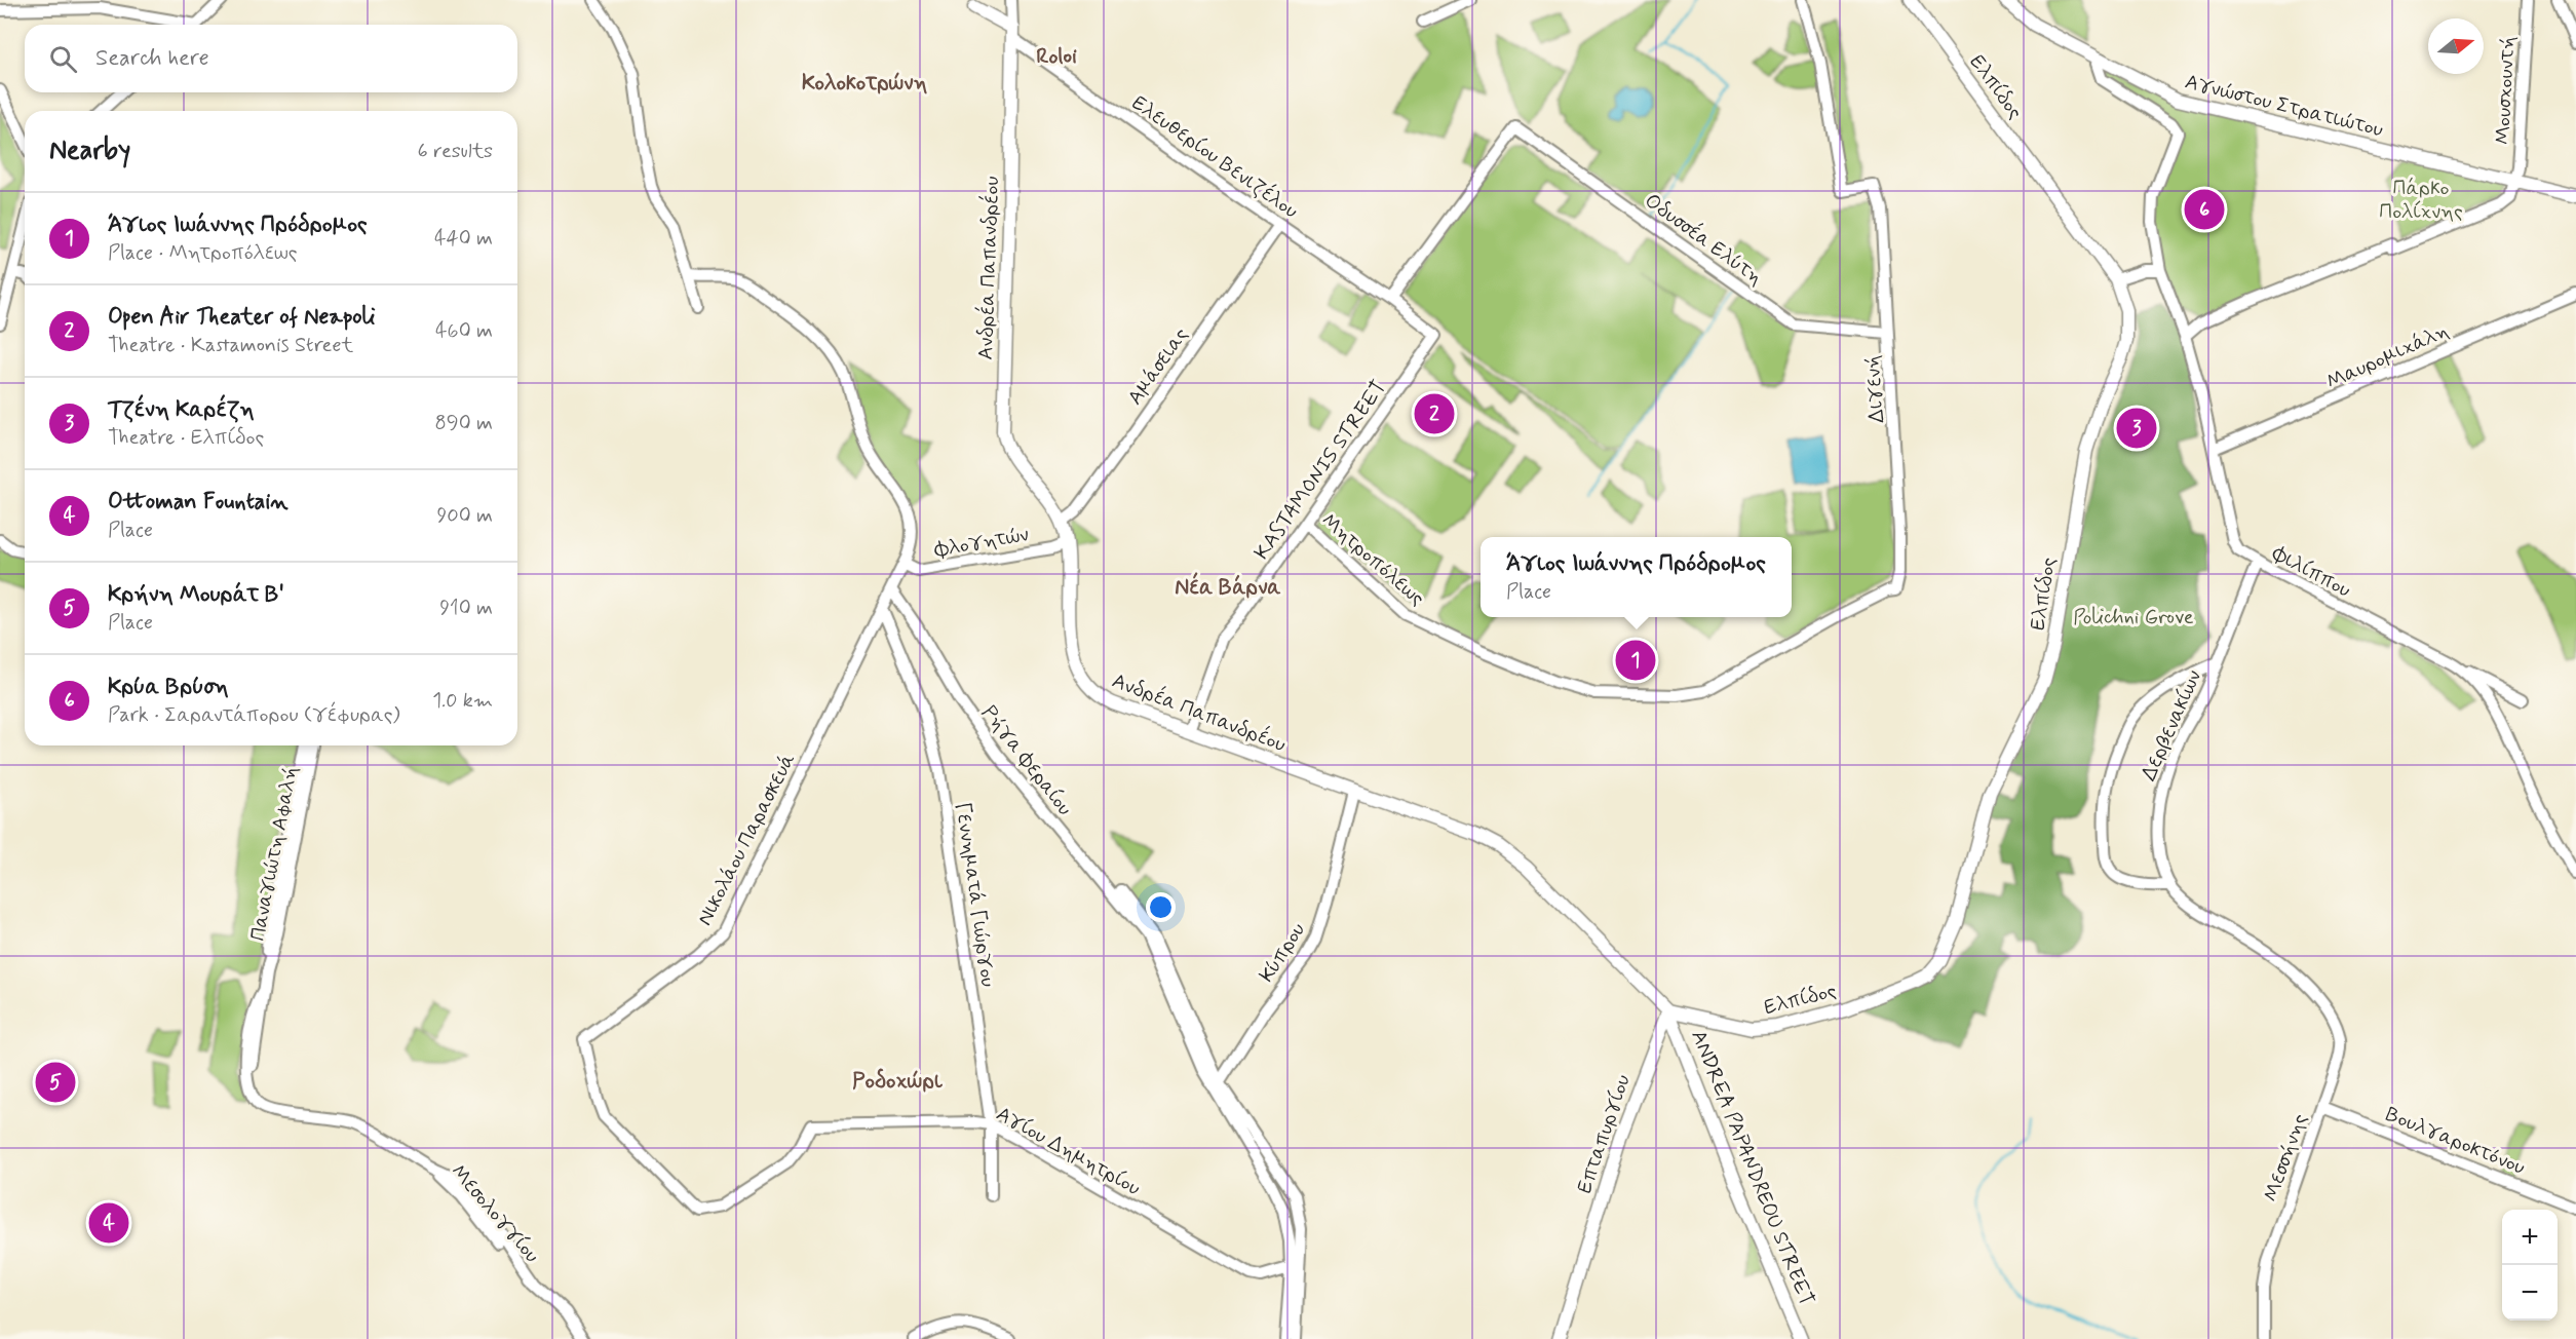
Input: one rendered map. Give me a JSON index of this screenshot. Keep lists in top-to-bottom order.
{
  "streets": {
    "main road": [
      "Ελπίδος",
      "Αγνώστου Στρατιώτου",
      "Ελευθερίου Βενιζέλου",
      "Ανδρέα Παπανδρέου",
      "Επταπυργίου",
      "ANDREA PAPANDREOU STREET"
    ],
    "street": [
      "Μουσχουντή",
      "Οδυσσέα Ελύτη",
      "Μαυρομιχάλη",
      "Αμάσειας",
      "Διγενή",
      "KASTAMONIS STREET",
      "Φλογητών",
      "Μητροπόλεως",
      "Φιλίππου",
      "Δερβενακίων",
      "Ρήγα Φεραίου",
      "Νικολάου Παρασκευά",
      "Παναγιώτη Αφαλή",
      "Γεννηματά Γιώργου",
      "Κύπρου",
      "Βουλγαροκτόνου",
      "Αγίου Δημητρίου",
      "Μεσσήνης",
      "Μεσολογγίου"
    ]
  },
  "crossings": [
    ["Ελπίδος", "Ανδρέα Παπανδρέου"],
    ["Ελπίδος", "Επταπυργίου"],
    ["Ελπίδος", "ANDREA PAPANDREOU STREET"],
    ["Μουσχουντή", "Αγνώστου Στρατιώτου"],
    ["Αγνώστου Στρατιώτου", "Φιλίππου"],
    ["Ελευθερίου Βενιζέλου", "Οδυσσέα Ελύτη"],
    ["Ελευθερίου Βενιζέλου", "Ανδρέα Παπανδρέου"],
    ["Ελευθερίου Βενιζέλου", "Αμάσειας"],
    ["Ελευθερίου Βενιζέλου", "KASTAMONIS STREET"],
    ["Οδυσσέα Ελύτη", "Διγενή"],
    ["Ανδρέα Παπανδρέου", "Αμάσειας"],
    ["Ανδρέα Παπανδρέου", "KASTAMONIS STREET"],
    ["Ανδρέα Παπανδρέου", "Φλογητών"],
    ["Ανδρέα Παπανδρέου", "Κύπρου"],
    ["Ανδρέα Παπανδρέου", "Επταπυργίου"],
    ["Ανδρέα Παπανδρέου", "ANDREA PAPANDREOU STREET"],
    ["Μαυρομιχάλη", "Φιλίππου"],
    ["Διγενή", "Μητροπόλεως"],
    ["KASTAMONIS STREET", "Μητροπόλεως"],
    ["Φιλίππου", "Δερβενακίων"],
    ["Δερβενακίων", "Μεσσήνης"],
    ["Ρήγα Φεραίου", "Νικολάου Παρασκευά"],
    ["Ρήγα Φεραίου", "Κύπρου"],
    ["Ρήγα Φεραίου", "Αγίου Δημητρίου"],
    ["Νικολάου Παρασκευά", "Γεννηματά Γιώργου"],
    ["Νικολάου Παρασκευά", "Αγίου Δημητρίου"],
    ["Παναγιώτη Αφαλή", "Μεσολογγίου"],
    ["Γεννηματά Γιώργου", "Αγίου Δημητρίου"],
    ["Επταπυργίου", "ANDREA PAPANDREOU STREET"],
    ["Βουλγαροκτόνου", "Μεσσήνης"]
  ],
  "districts": [
    "Roloi",
    "Κολοκοτρώνη",
    "Νέα Βάρνα",
    "Ροδοχώρι"
  ],
  "parks": ["Πάρκο Πολίχνης", "Polichni Grove"],
  "north": "right",
  "page": {
    "search": "Search here",
    "heading": ["Nearby", "6 results"],
    "pins": [
      "6",
      "2",
      "3",
      "1",
      "5",
      "4"
    ],
    "list": [
      {
        "mark": "1",
        "name": "Άγιος Ιωάννης Πρόδρομος",
        "note": "Place · Μητροπόλεως",
        "value": "440 m"
      },
      {
        "mark": "2",
        "name": "Open Air Theater of Neapoli",
        "note": "Theatre · Kastamonis Street",
        "value": "460 m"
      },
      {
        "mark": "3",
        "name": "Τζένη Καρέζη",
        "note": "Theatre · Ελπίδος",
        "value": "890 m"
      },
      {
        "mark": "4",
        "name": "Ottoman Fountain",
        "note": "Place",
        "value": "900 m"
      },
      {
        "mark": "5",
        "name": "Κρήνη Μουράτ Β'",
        "note": "Place",
        "value": "910 m"
      },
      {
        "mark": "6",
        "name": "Κρύα Βρύση",
        "note": "Park · Σαραντάπορου (γέφυρας)",
        "value": "1.0 km"
      }
    ],
    "popup": ["Άγιος Ιωάννης Πρόδρομος", "Place"],
    "map_buttons": ["+", "−"]
  }
}
